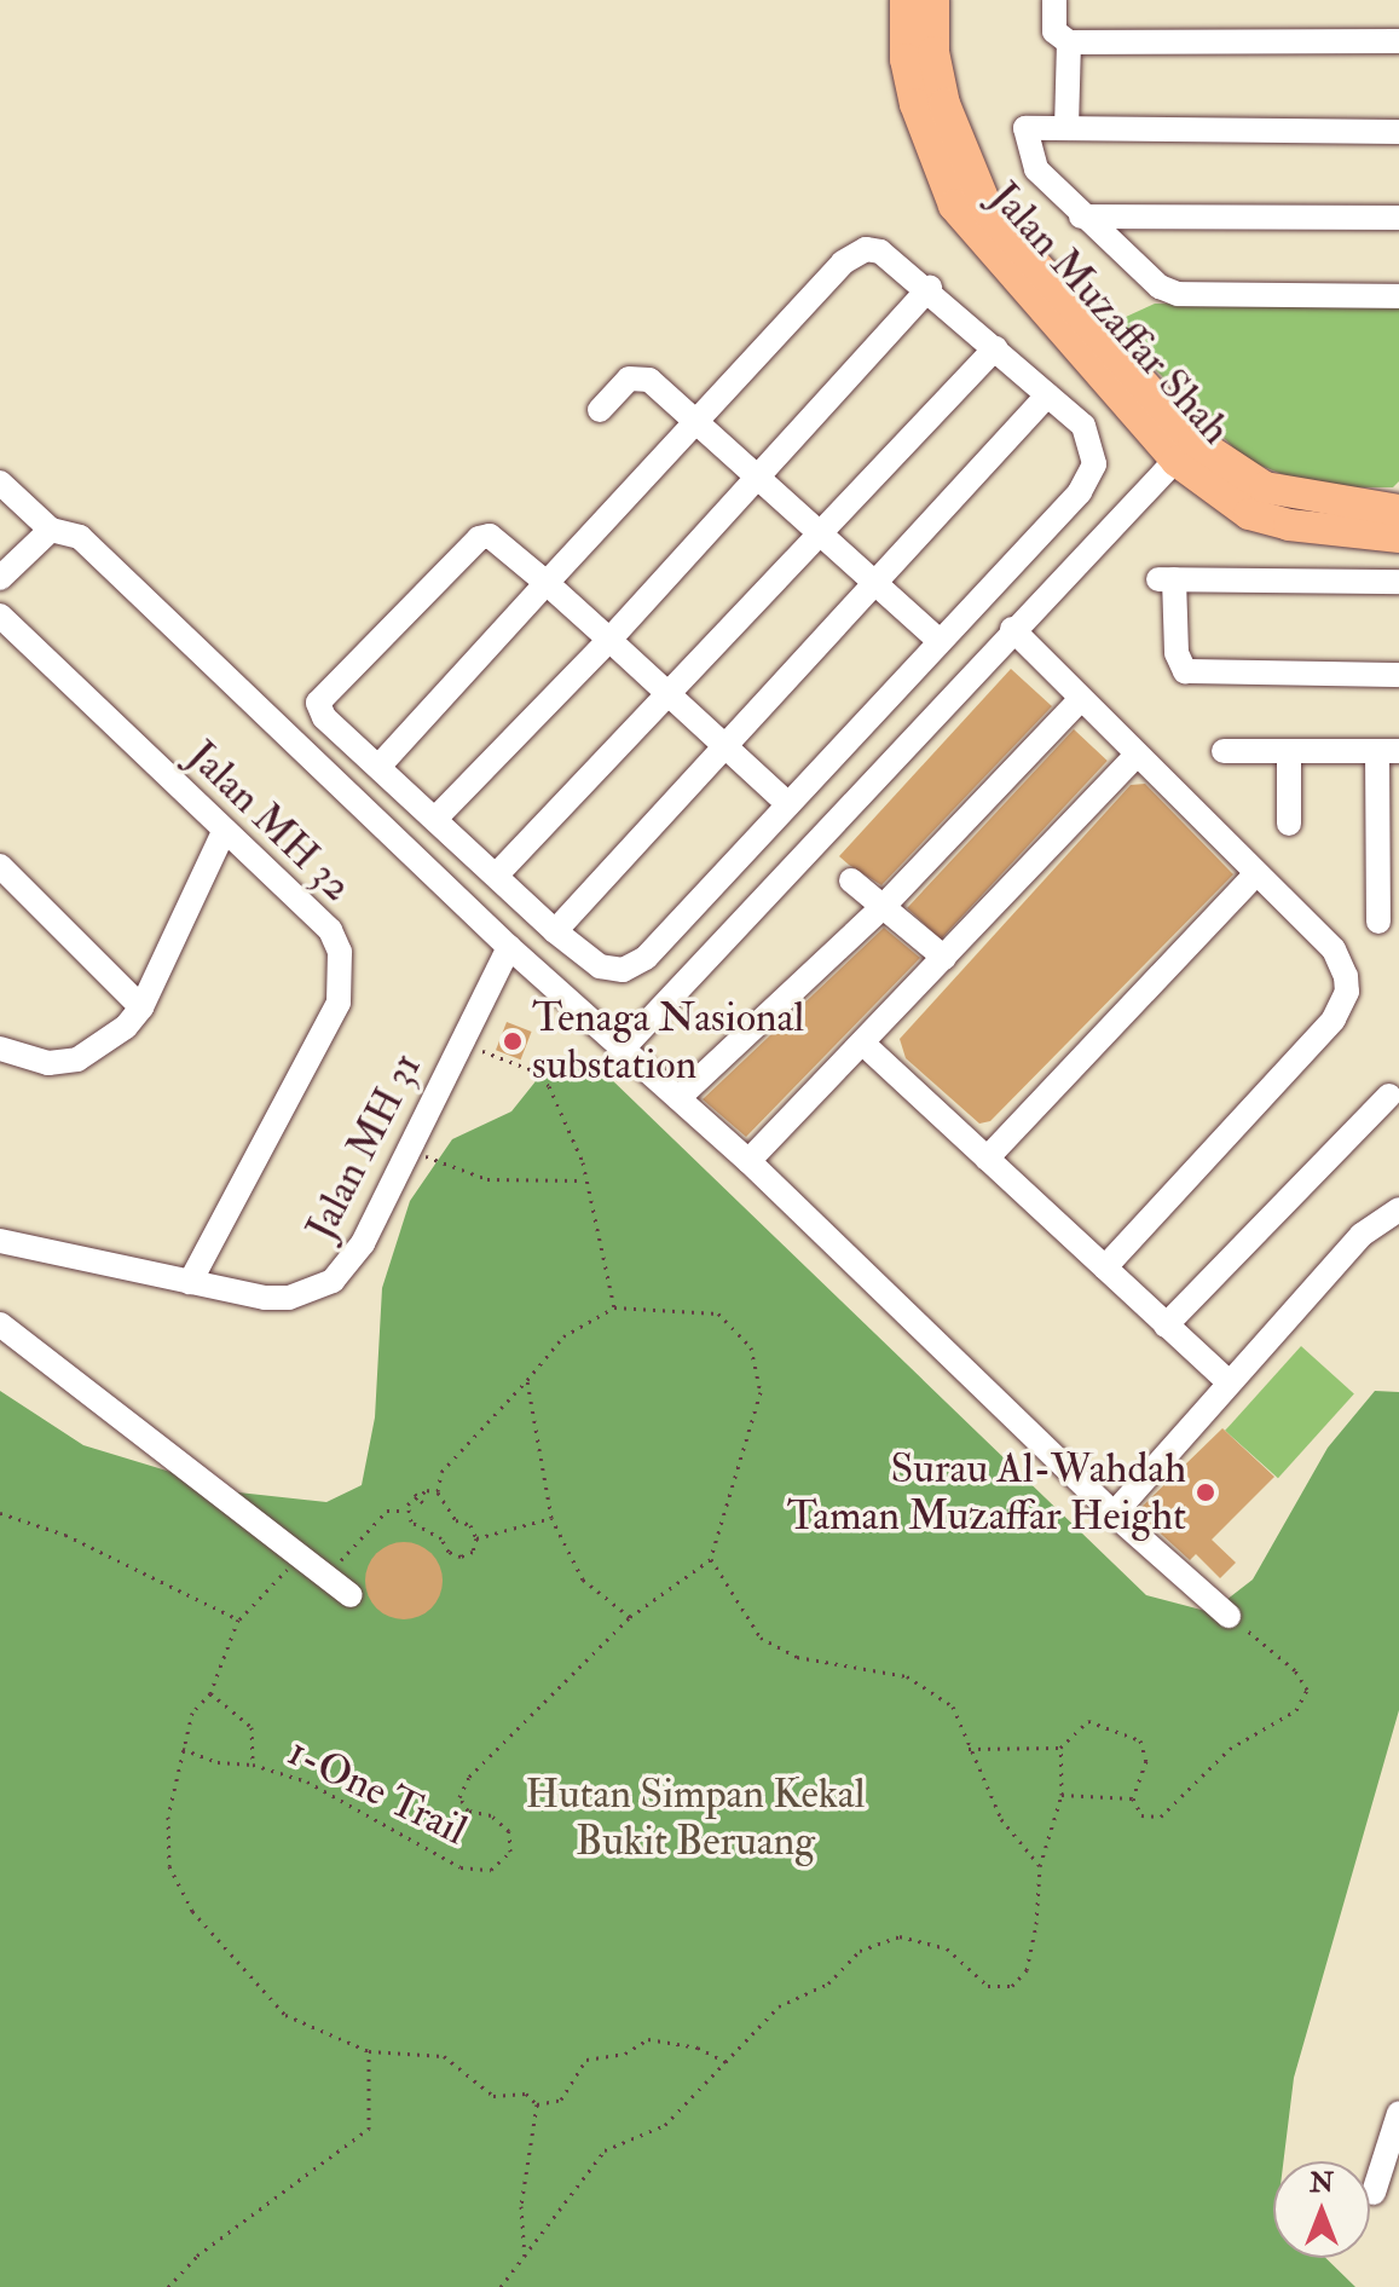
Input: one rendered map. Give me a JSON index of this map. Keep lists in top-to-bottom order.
{
  "streets": {
    "main road": ["Jalan Muzaffar Shah"],
    "street": ["Jalan MH 32", "Jalan MH 31"],
    "path": ["1-One Trail"]
  },
  "crossings": [
    ["Jalan MH 32", "Jalan MH 31"]
  ],
  "parks": ["Hutan Simpan Kekal Bukit Beruang"],
  "places": ["Tenaga Nasional substation", "Surau Al-Wahdah Taman Muzaffar Height"],
  "north": "top"
}
